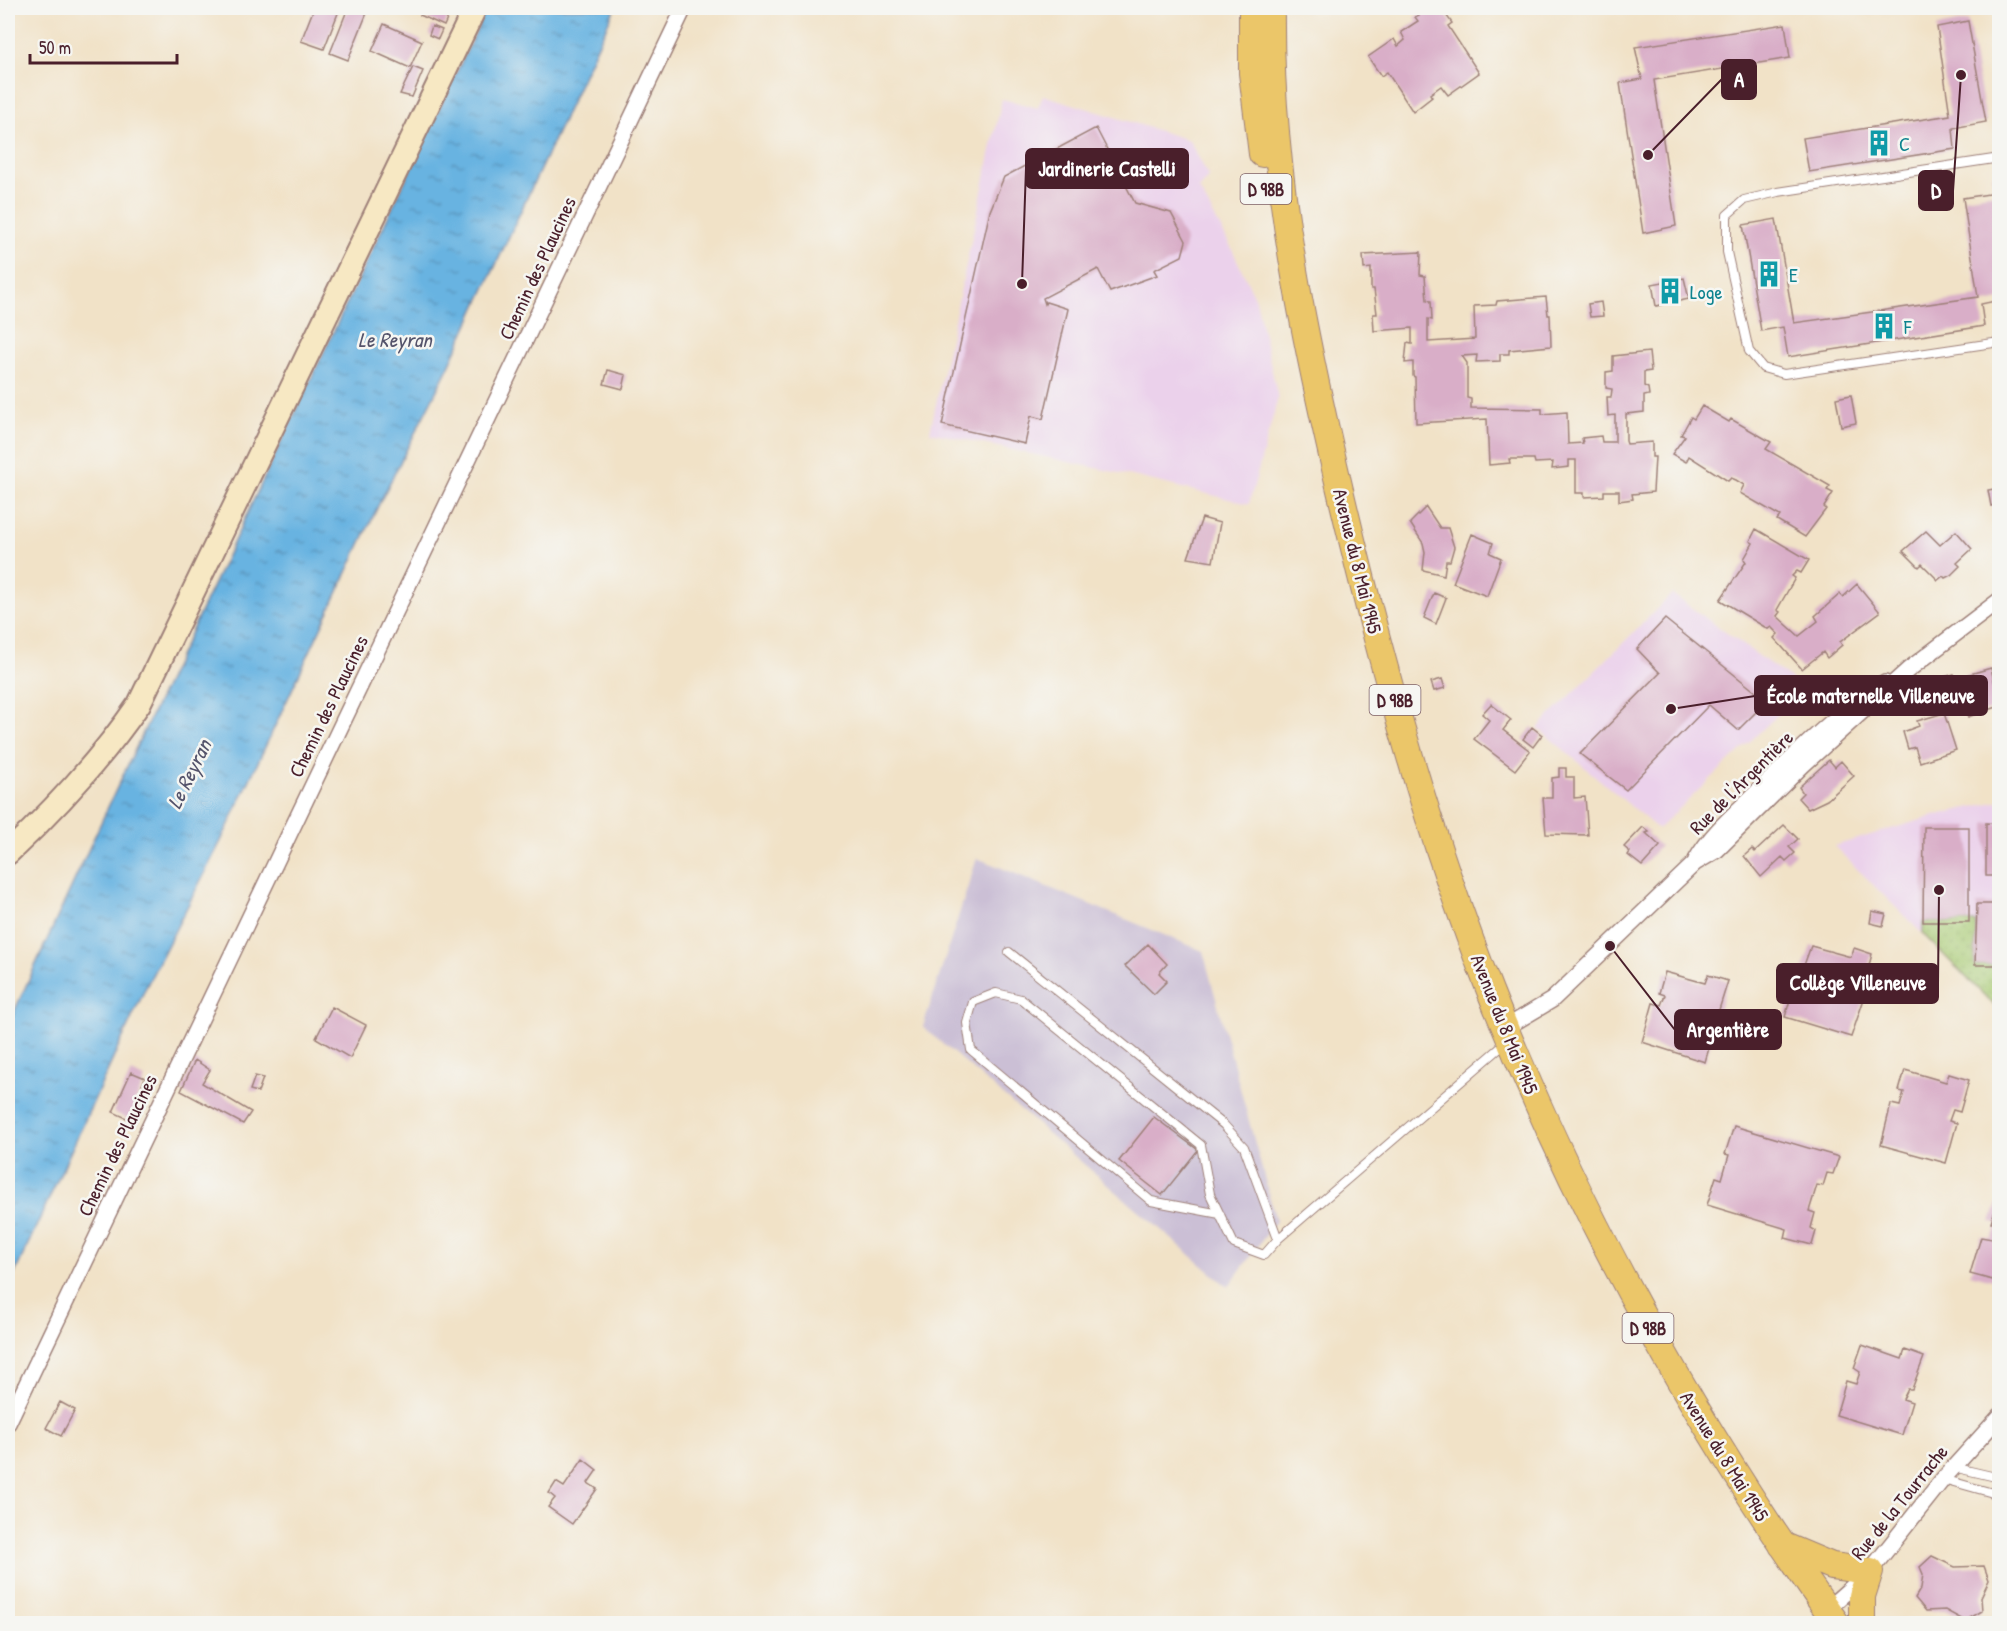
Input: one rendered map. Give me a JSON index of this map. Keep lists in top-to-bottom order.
{
  "streets": {
    "main road": ["D 98B", "Avenue du 8 Mai 1945"],
    "street": ["Chemin des Plaucines", "Rue de l'Argentière", "Rue de la Tourrache"]
  },
  "crossings": [
    ["Avenue du 8 Mai 1945", "Rue de l'Argentière"],
    ["Avenue du 8 Mai 1945", "Rue de la Tourrache"]
  ],
  "water": ["Le Reyran"],
  "places": {
    "other": [
      "D",
      "A",
      "Jardinerie Castelli",
      "École maternelle Villeneuve",
      "Collège Villeneuve",
      "Argentière"
    ],
    "building": [
      "C",
      "E",
      "Loge",
      "F"
    ]
  },
  "scale_bar": "50 m"
}
